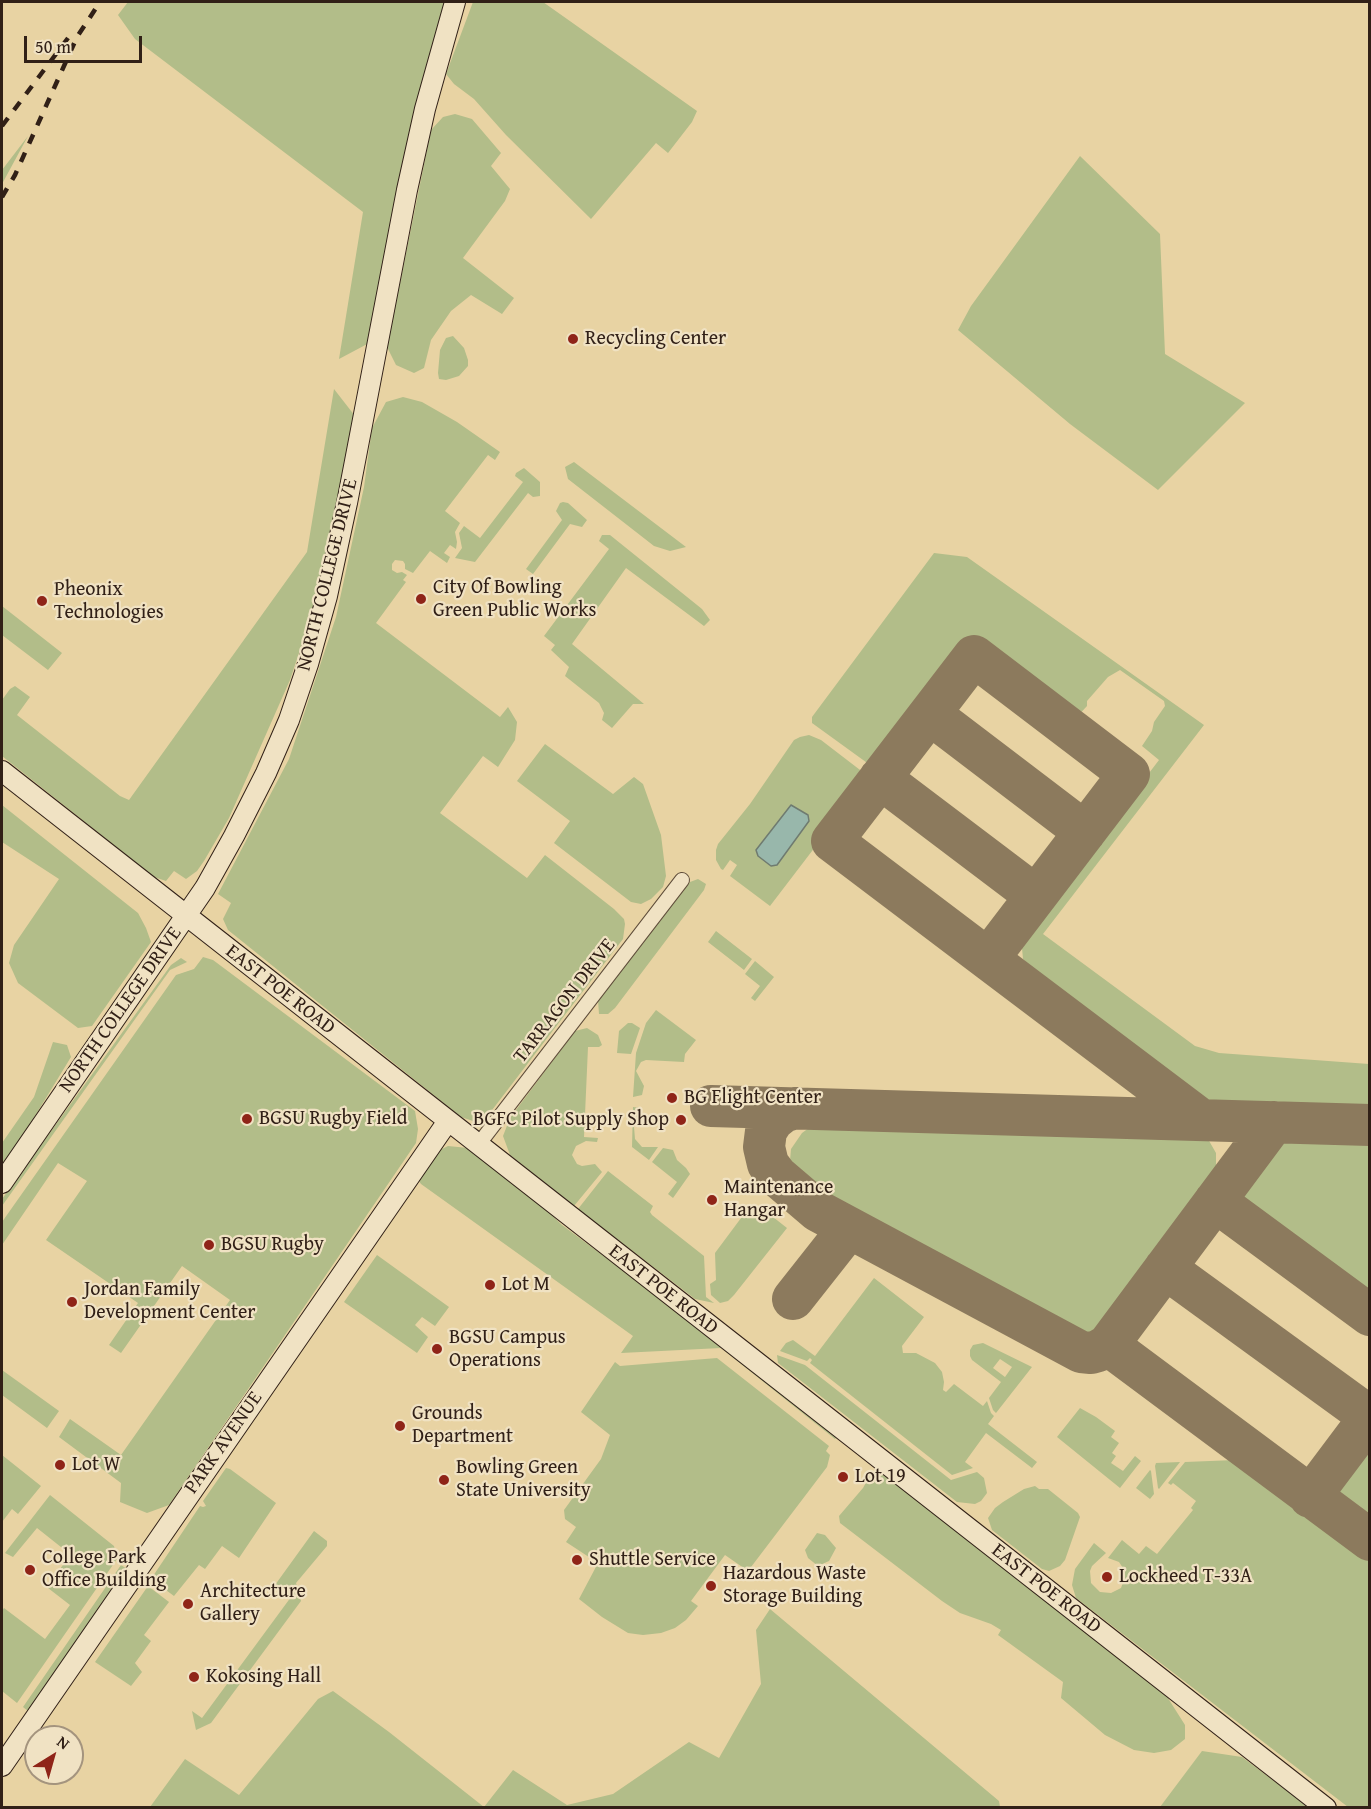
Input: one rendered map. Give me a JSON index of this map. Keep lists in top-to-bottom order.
{
  "streets": {
    "street": [
      "NORTH COLLEGE DRIVE",
      "EAST POE ROAD",
      "TARRAGON DRIVE",
      "PARK AVENUE"
    ]
  },
  "crossings": [
    ["NORTH COLLEGE DRIVE", "EAST POE ROAD"],
    ["EAST POE ROAD", "TARRAGON DRIVE"],
    ["EAST POE ROAD", "PARK AVENUE"]
  ],
  "places": [
    "Recycling Center",
    "City Of Bowling Green Public Works",
    "Pheonix Technologies",
    "BG Flight Center",
    "BGSU Rugby Field",
    "BGFC Pilot Supply Shop",
    "Maintenance Hangar",
    "BGSU Rugby",
    "Lot M",
    "Jordan Family Development Center",
    "BGSU Campus Operations",
    "Grounds Department",
    "Lot W",
    "Lot 19",
    "Bowling Green State University",
    "Shuttle Service",
    "College Park Office Building",
    "Lockheed T-33A",
    "Hazardous Waste Storage Building",
    "Architecture Gallery",
    "Kokosing Hall"
  ],
  "scale_bar": "50 m",
  "north": "top right"
}
